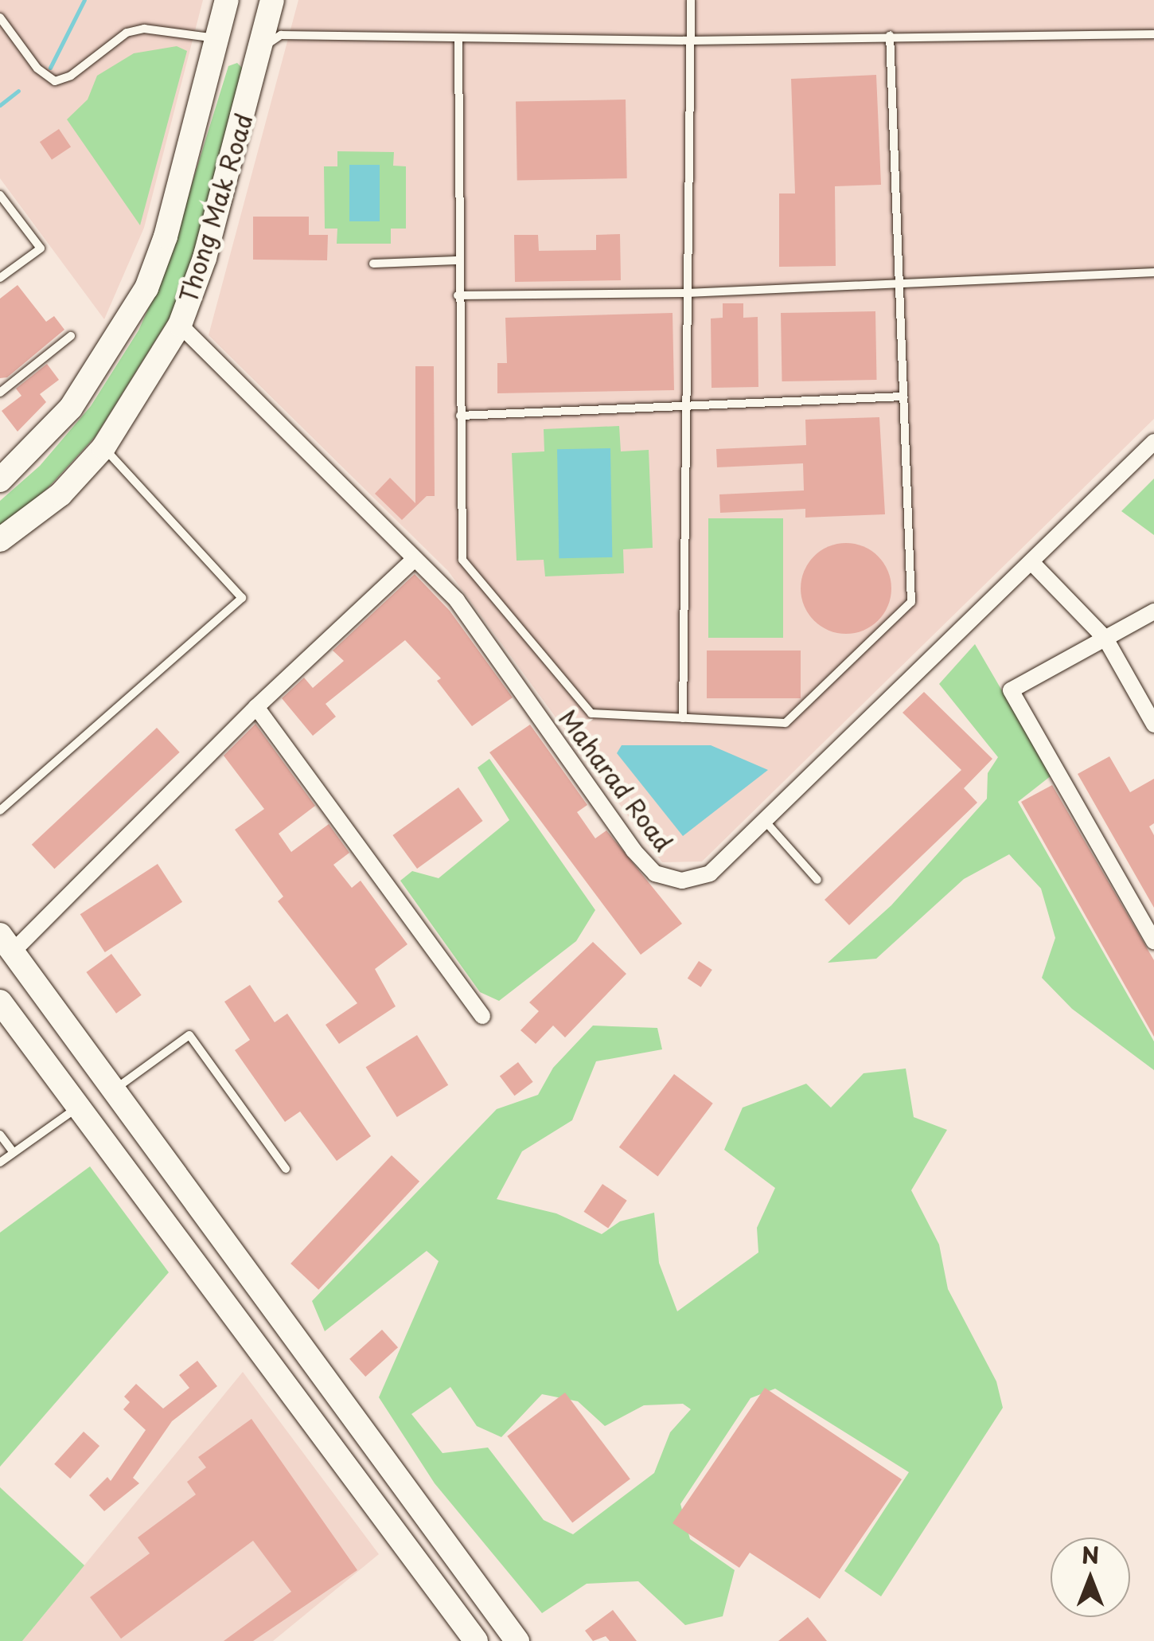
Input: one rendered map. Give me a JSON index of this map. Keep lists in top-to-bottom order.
{
  "streets": {
    "main road": ["Thong Mak Road"],
    "street": ["Maharad Road"]
  },
  "crossings": [
    ["Thong Mak Road", "Maharad Road"]
  ],
  "north": "top"
}
